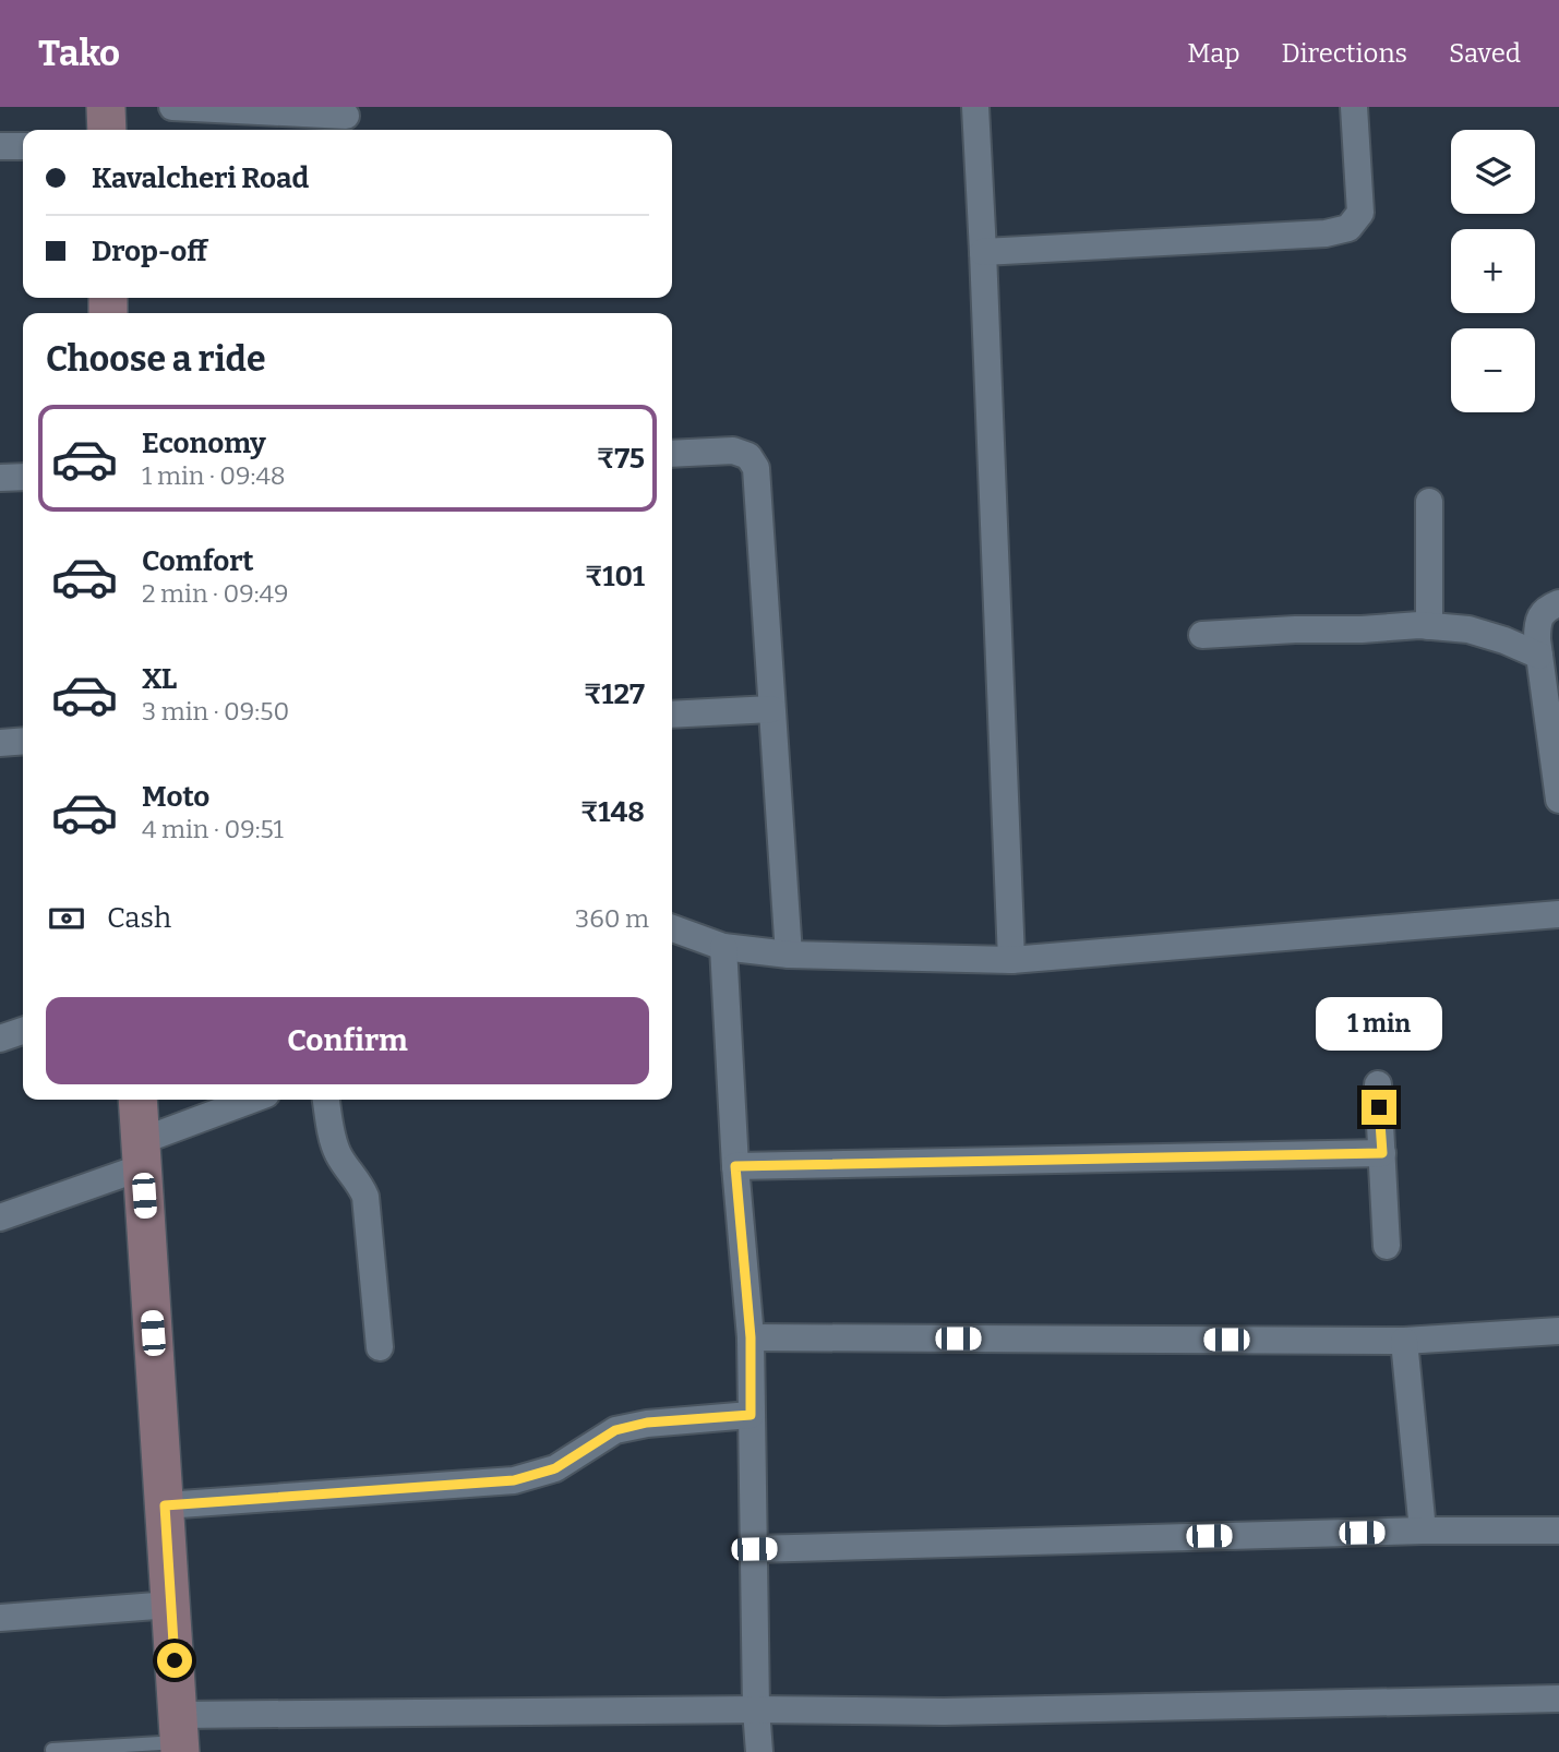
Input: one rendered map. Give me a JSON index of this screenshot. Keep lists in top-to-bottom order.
{
  "page": {
    "header": "Tako",
    "nav": ["Map", "Directions", "Saved"],
    "map_buttons": ["+", "−"],
    "banner": ["Kavalcheri Road", "Drop-off"],
    "heading": "Choose a ride",
    "list": [
      {
        "name": "Economy",
        "note": "1 min · 09:48",
        "value": "₹75"
      },
      {
        "name": "Comfort",
        "note": "2 min · 09:49",
        "value": "₹101"
      },
      {
        "name": "XL",
        "note": "3 min · 09:50",
        "value": "₹127"
      },
      {
        "name": "Moto",
        "note": "4 min · 09:51",
        "value": "₹148"
      }
    ],
    "pay": ["Cash", "360 m"],
    "buttons": "Confirm",
    "bubble": "1 min"
  }
}
